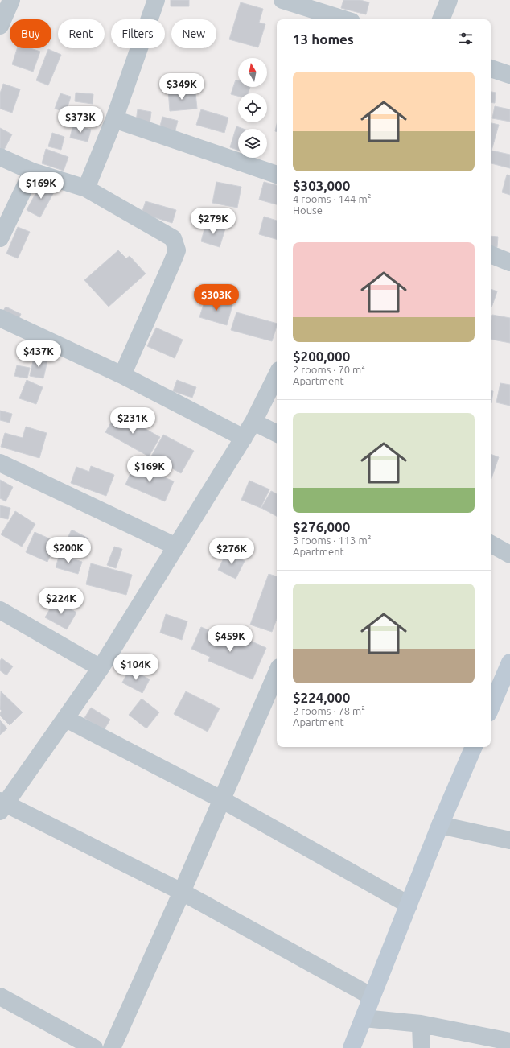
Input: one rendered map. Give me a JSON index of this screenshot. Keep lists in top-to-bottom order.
{
  "north": "top",
  "page": {
    "chip": [
      "Buy",
      "Rent",
      "Filters",
      "New"
    ],
    "heading": "13 homes",
    "list": [
      {
        "name": "$303,000",
        "note": "4 rooms · 144 m² · House"
      },
      {
        "name": "$200,000",
        "note": "2 rooms · 70 m² · Apartment"
      },
      {
        "name": "$276,000",
        "note": "3 rooms · 113 m² · Apartment"
      },
      {
        "name": "$224,000",
        "note": "2 rooms · 78 m² · Apartment"
      }
    ],
    "price": [
      "$349K",
      "$373K",
      "$169K",
      "$279K",
      "$303K",
      "$437K",
      "$231K",
      "$169K",
      "$200K",
      "$276K",
      "$224K",
      "$459K",
      "$104K"
    ]
  }
}
